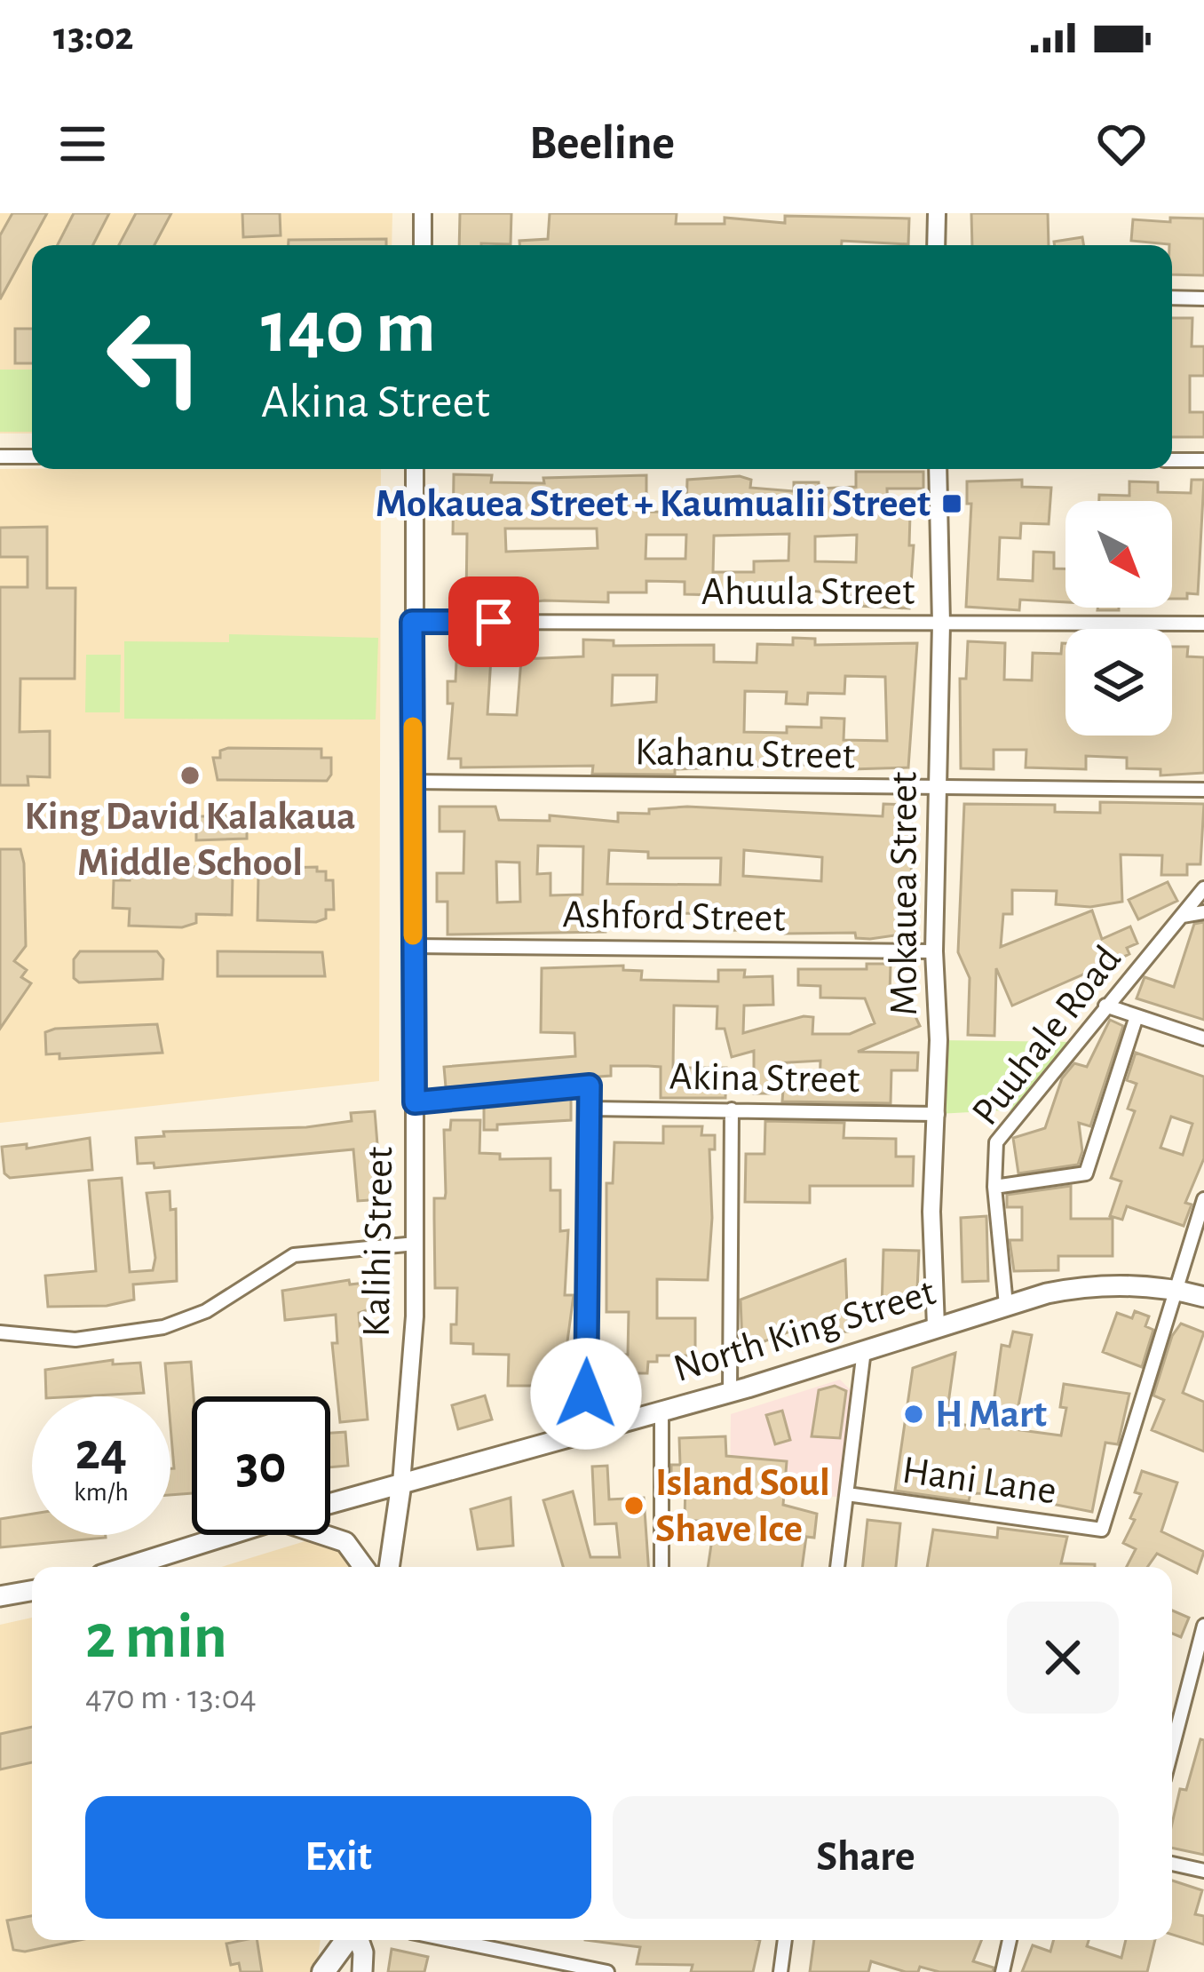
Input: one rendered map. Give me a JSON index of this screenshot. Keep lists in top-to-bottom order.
{
  "streets": {
    "main road": ["Mokauea Street", "Kalihi Street", "North King Street"],
    "street": [
      "Ahuula Street",
      "Kahanu Street",
      "Ashford Street",
      "Puuhale Road",
      "Akina Street",
      "Hani Lane"
    ]
  },
  "crossings": [
    ["Ahuula Street", "Mokauea Street"],
    ["Ahuula Street", "Kalihi Street"],
    ["Kahanu Street", "Mokauea Street"],
    ["Kahanu Street", "Kalihi Street"],
    ["Mokauea Street", "Ashford Street"],
    ["Mokauea Street", "Akina Street"],
    ["Mokauea Street", "North King Street"],
    ["Ashford Street", "Kalihi Street"],
    ["Puuhale Road", "North King Street"],
    ["Kalihi Street", "North King Street"],
    ["North King Street", "Hani Lane"]
  ],
  "places": {
    "transit": ["Mokauea Street + Kaumualii Street"],
    "other": ["King David Kalakaua Middle School", "H Mart", "Island Soul Shave Ice"]
  },
  "north": "bottom right",
  "page": {
    "status": "13:02",
    "header": "Beeline",
    "turn": ["140 m", "Akina Street"],
    "speed": "24 km/h",
    "limit": "30",
    "heading": ["2 min", "470 m · 13:04"],
    "buttons": ["Exit", "Share"]
  }
}
